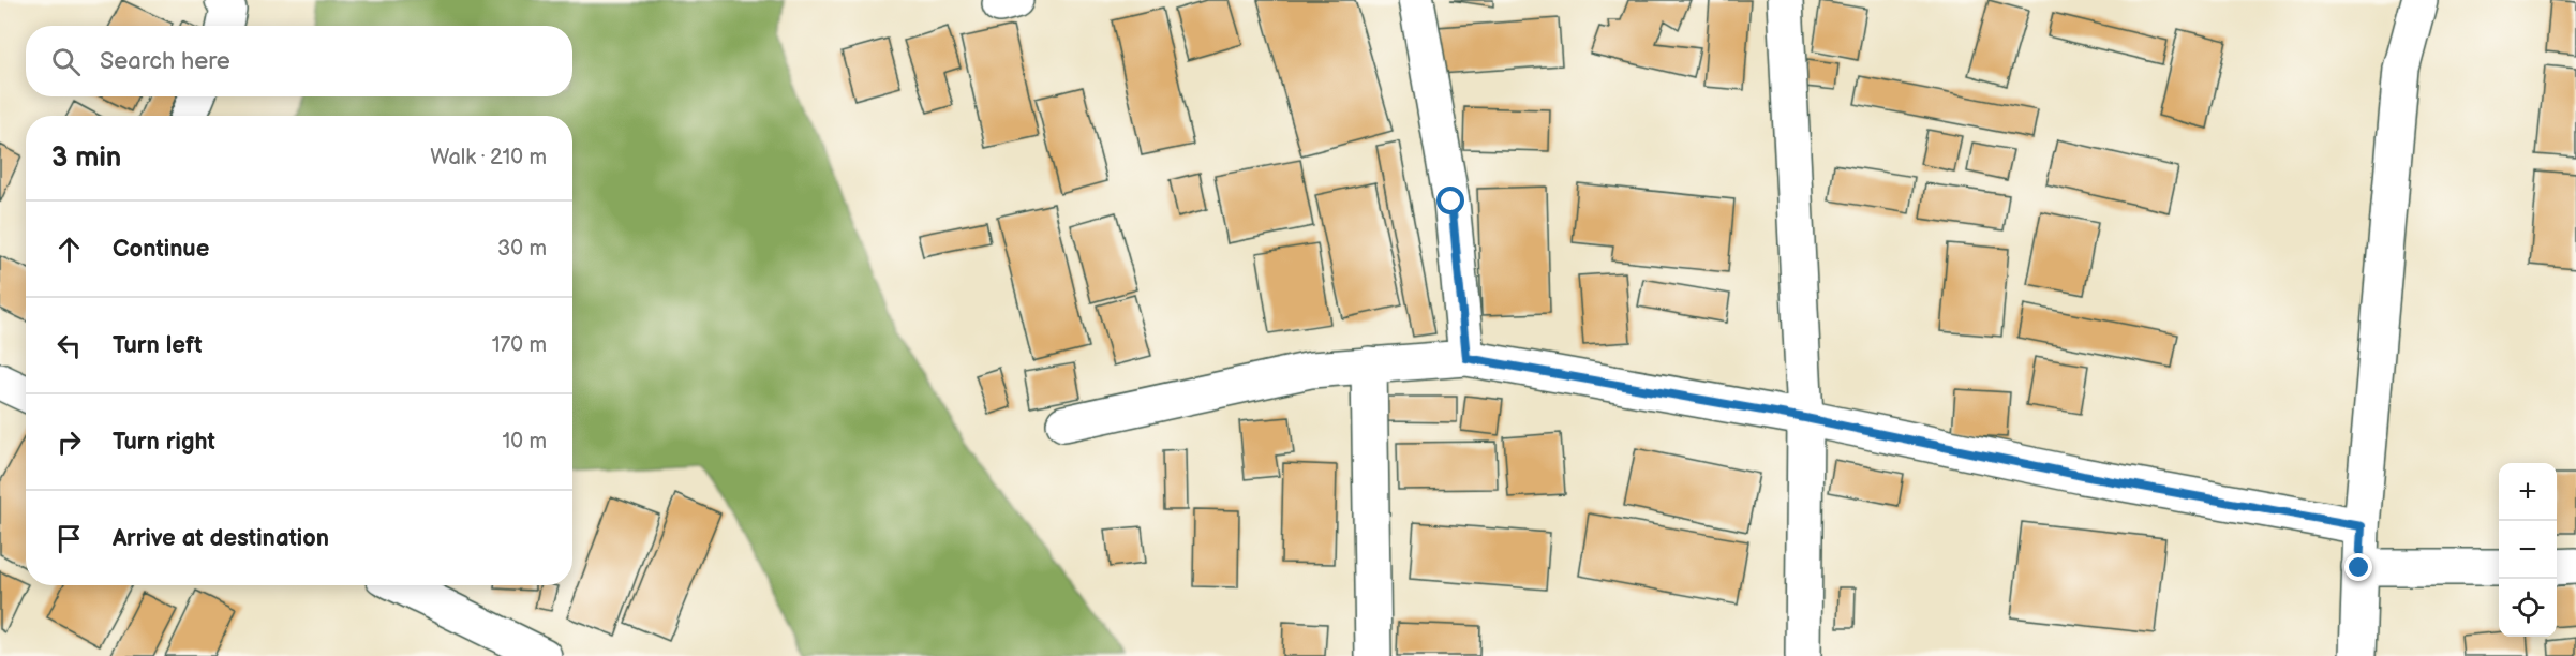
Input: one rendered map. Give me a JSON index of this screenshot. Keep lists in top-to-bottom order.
{
  "page": {
    "search": "Search here",
    "heading": ["3 min", "Walk · 210 m"],
    "list": [
      ["Continue", "30 m"],
      ["Turn left", "170 m"],
      ["Turn right", "10 m"],
      "Arrive at destination"
    ],
    "map_buttons": ["+", "−"]
  }
}
